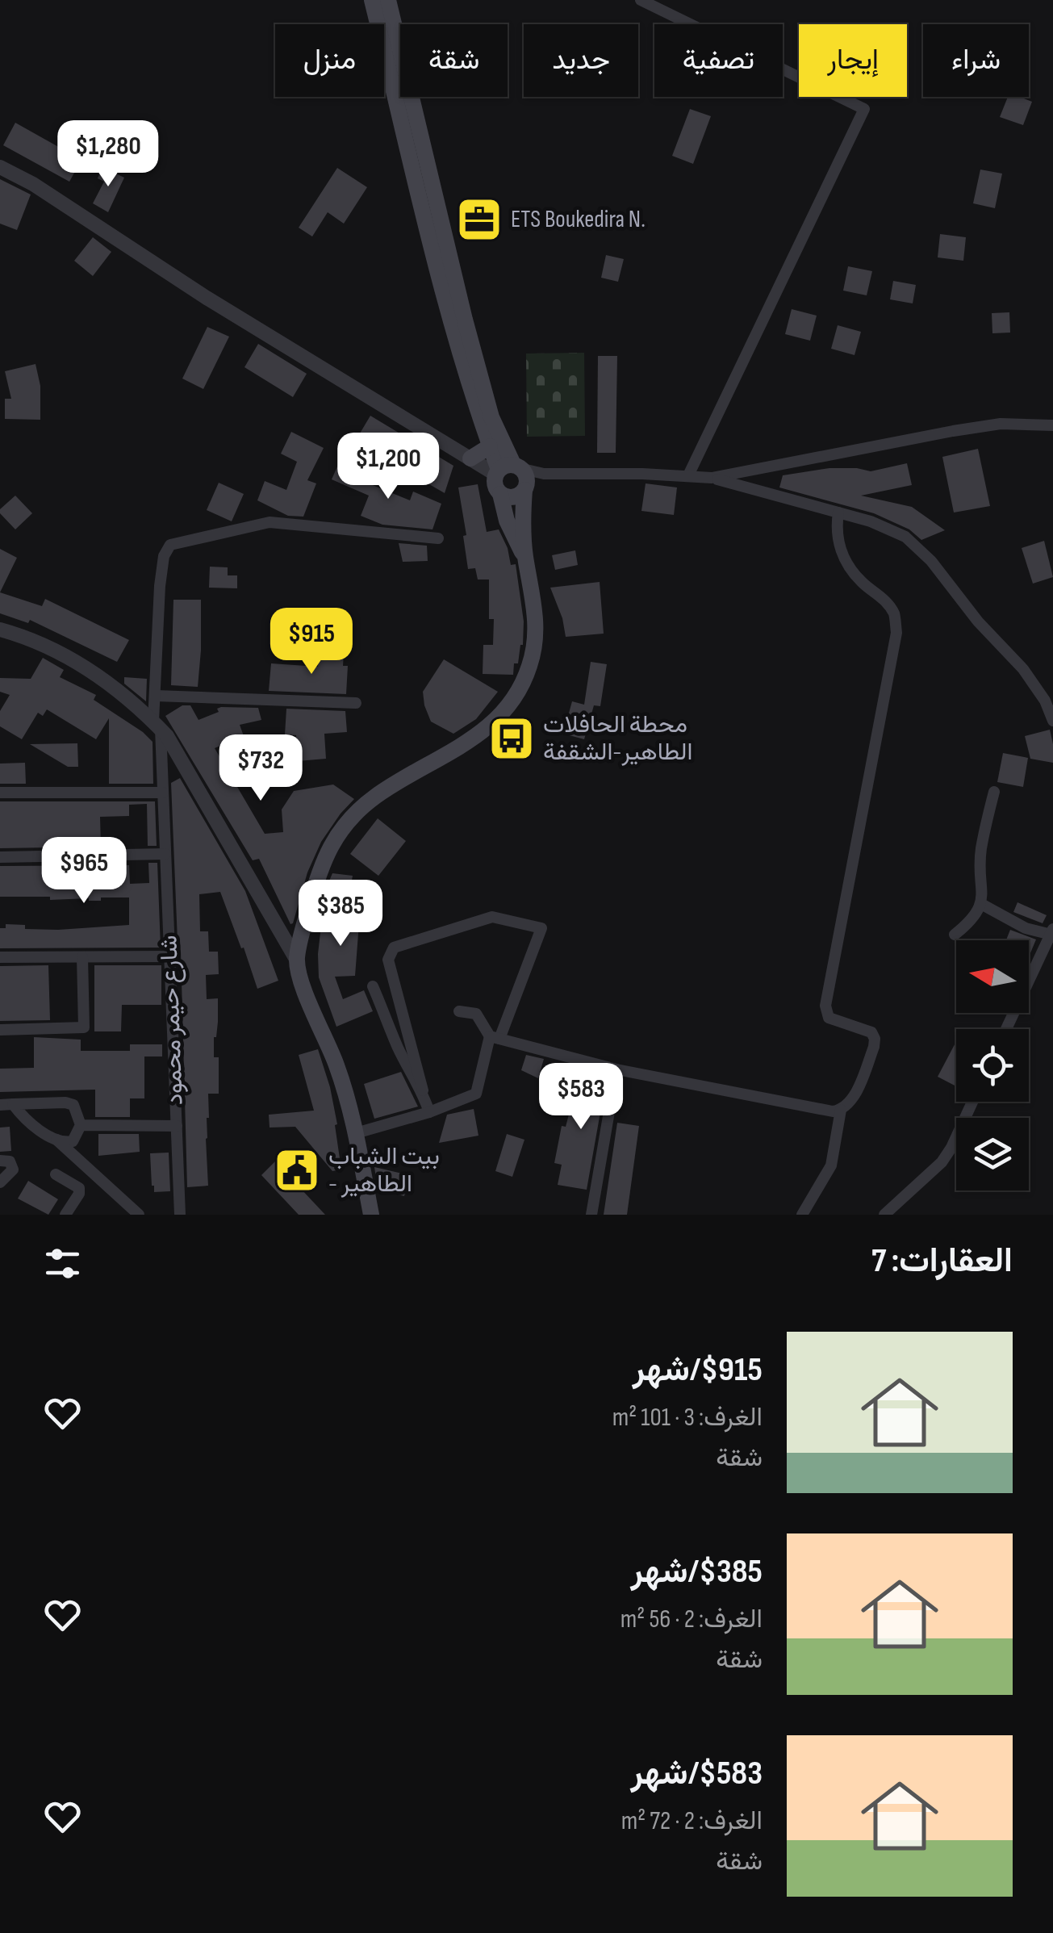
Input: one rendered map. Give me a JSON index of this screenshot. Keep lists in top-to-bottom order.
{
  "streets": {
    "street": ["شارع حيمر محمود"]
  },
  "places": {
    "office": ["ETS Boukedira N."],
    "bus stop": ["محطة الحافلات الطاهير-الشقفة"],
    "public building": ["بيت الشباب - الطاهير"]
  },
  "north": "left",
  "page": {
    "chip": [
      "شراء",
      "إيجار",
      "تصفية",
      "جديد",
      "شقة",
      "منزل"
    ],
    "price": [
      "$1,280",
      "$1,200",
      "$915",
      "$732",
      "$965",
      "$385",
      "$583"
    ],
    "heading": "العقارات: 7",
    "list": [
      {
        "name": "$915/شهر",
        "note": "الغرف: 3 · 101 m² · شقة"
      },
      {
        "name": "$385/شهر",
        "note": "الغرف: 2 · 56 m² · شقة"
      },
      {
        "name": "$583/شهر",
        "note": "الغرف: 2 · 72 m² · شقة"
      }
    ]
  }
}
